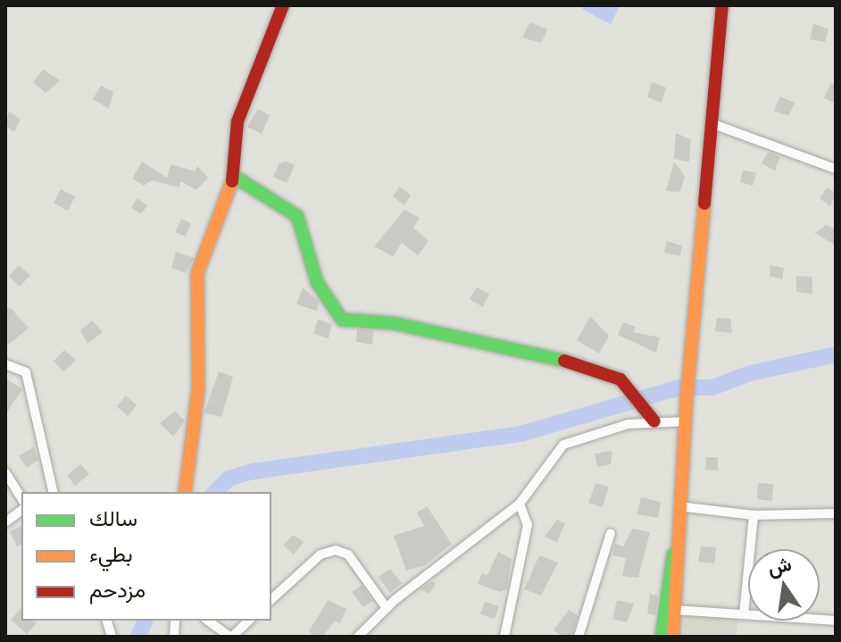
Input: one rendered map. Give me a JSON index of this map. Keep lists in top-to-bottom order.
{
  "legend": ["سالك", "بطيء", "مزدحم"],
  "north": "top"
}
